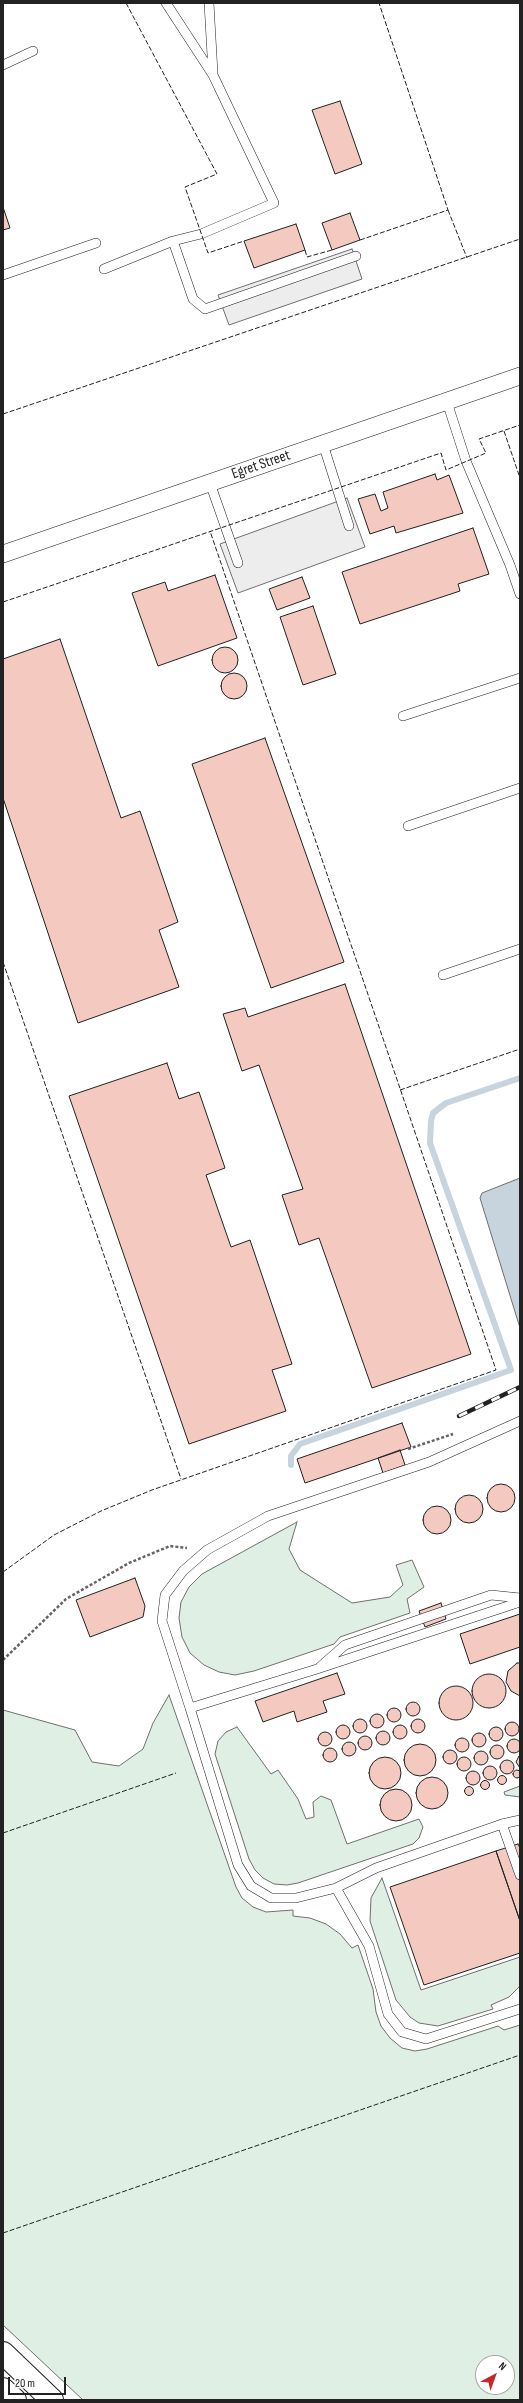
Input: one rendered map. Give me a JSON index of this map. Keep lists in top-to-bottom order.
{
  "streets": {
    "street": ["Egret Street"]
  },
  "scale_bar": "20 m",
  "north": "top right"
}
